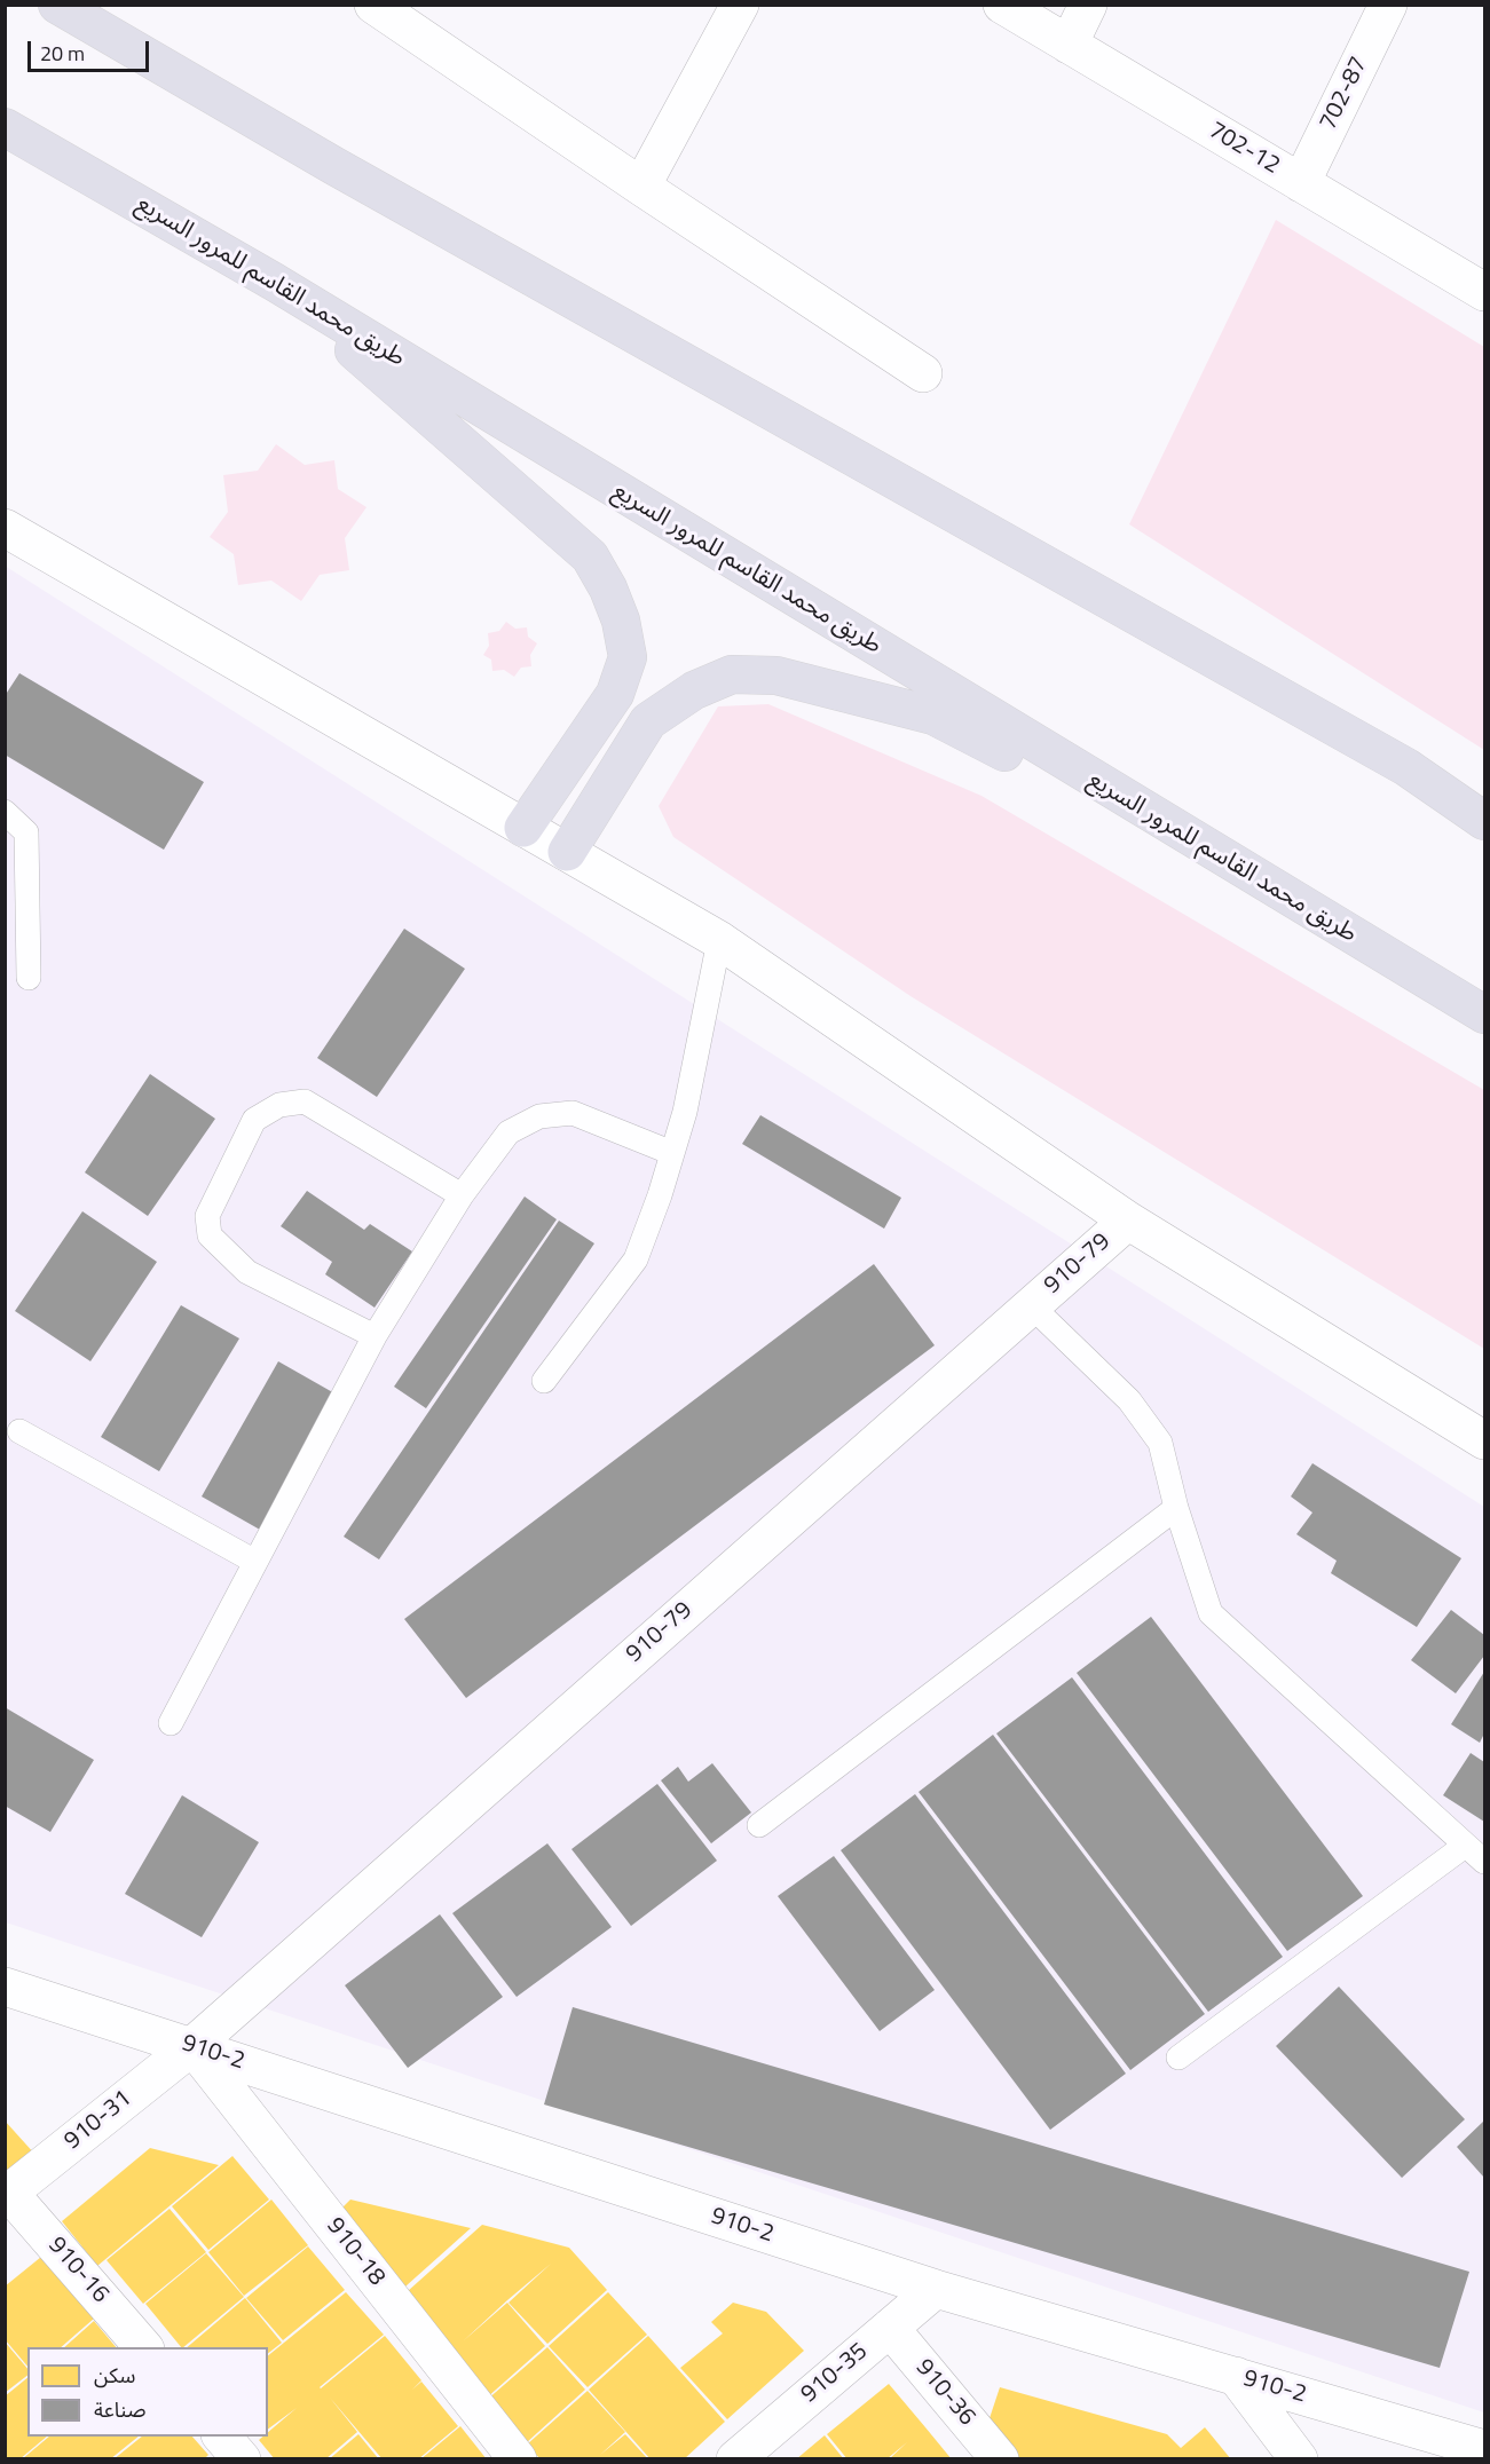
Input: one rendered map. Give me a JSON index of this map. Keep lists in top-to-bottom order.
{
  "streets": {
    "highway": ["طريق محمد القاسم للمرور السريع"],
    "street": [
      "702-87",
      "702-12",
      "910-79",
      "910-2",
      "910-31",
      "910-18",
      "910-16",
      "910-35",
      "910-36"
    ]
  },
  "crossings": [
    ["702-87", "702-12"],
    ["910-79", "910-2"],
    ["910-79", "910-31"],
    ["910-79", "910-18"],
    ["910-2", "910-31"],
    ["910-2", "910-18"],
    ["910-2", "910-35"],
    ["910-31", "910-18"],
    ["910-31", "910-16"],
    ["910-35", "910-36"]
  ],
  "legend": ["سكن", "صناعة"],
  "scale_bar": "20 m"
}
